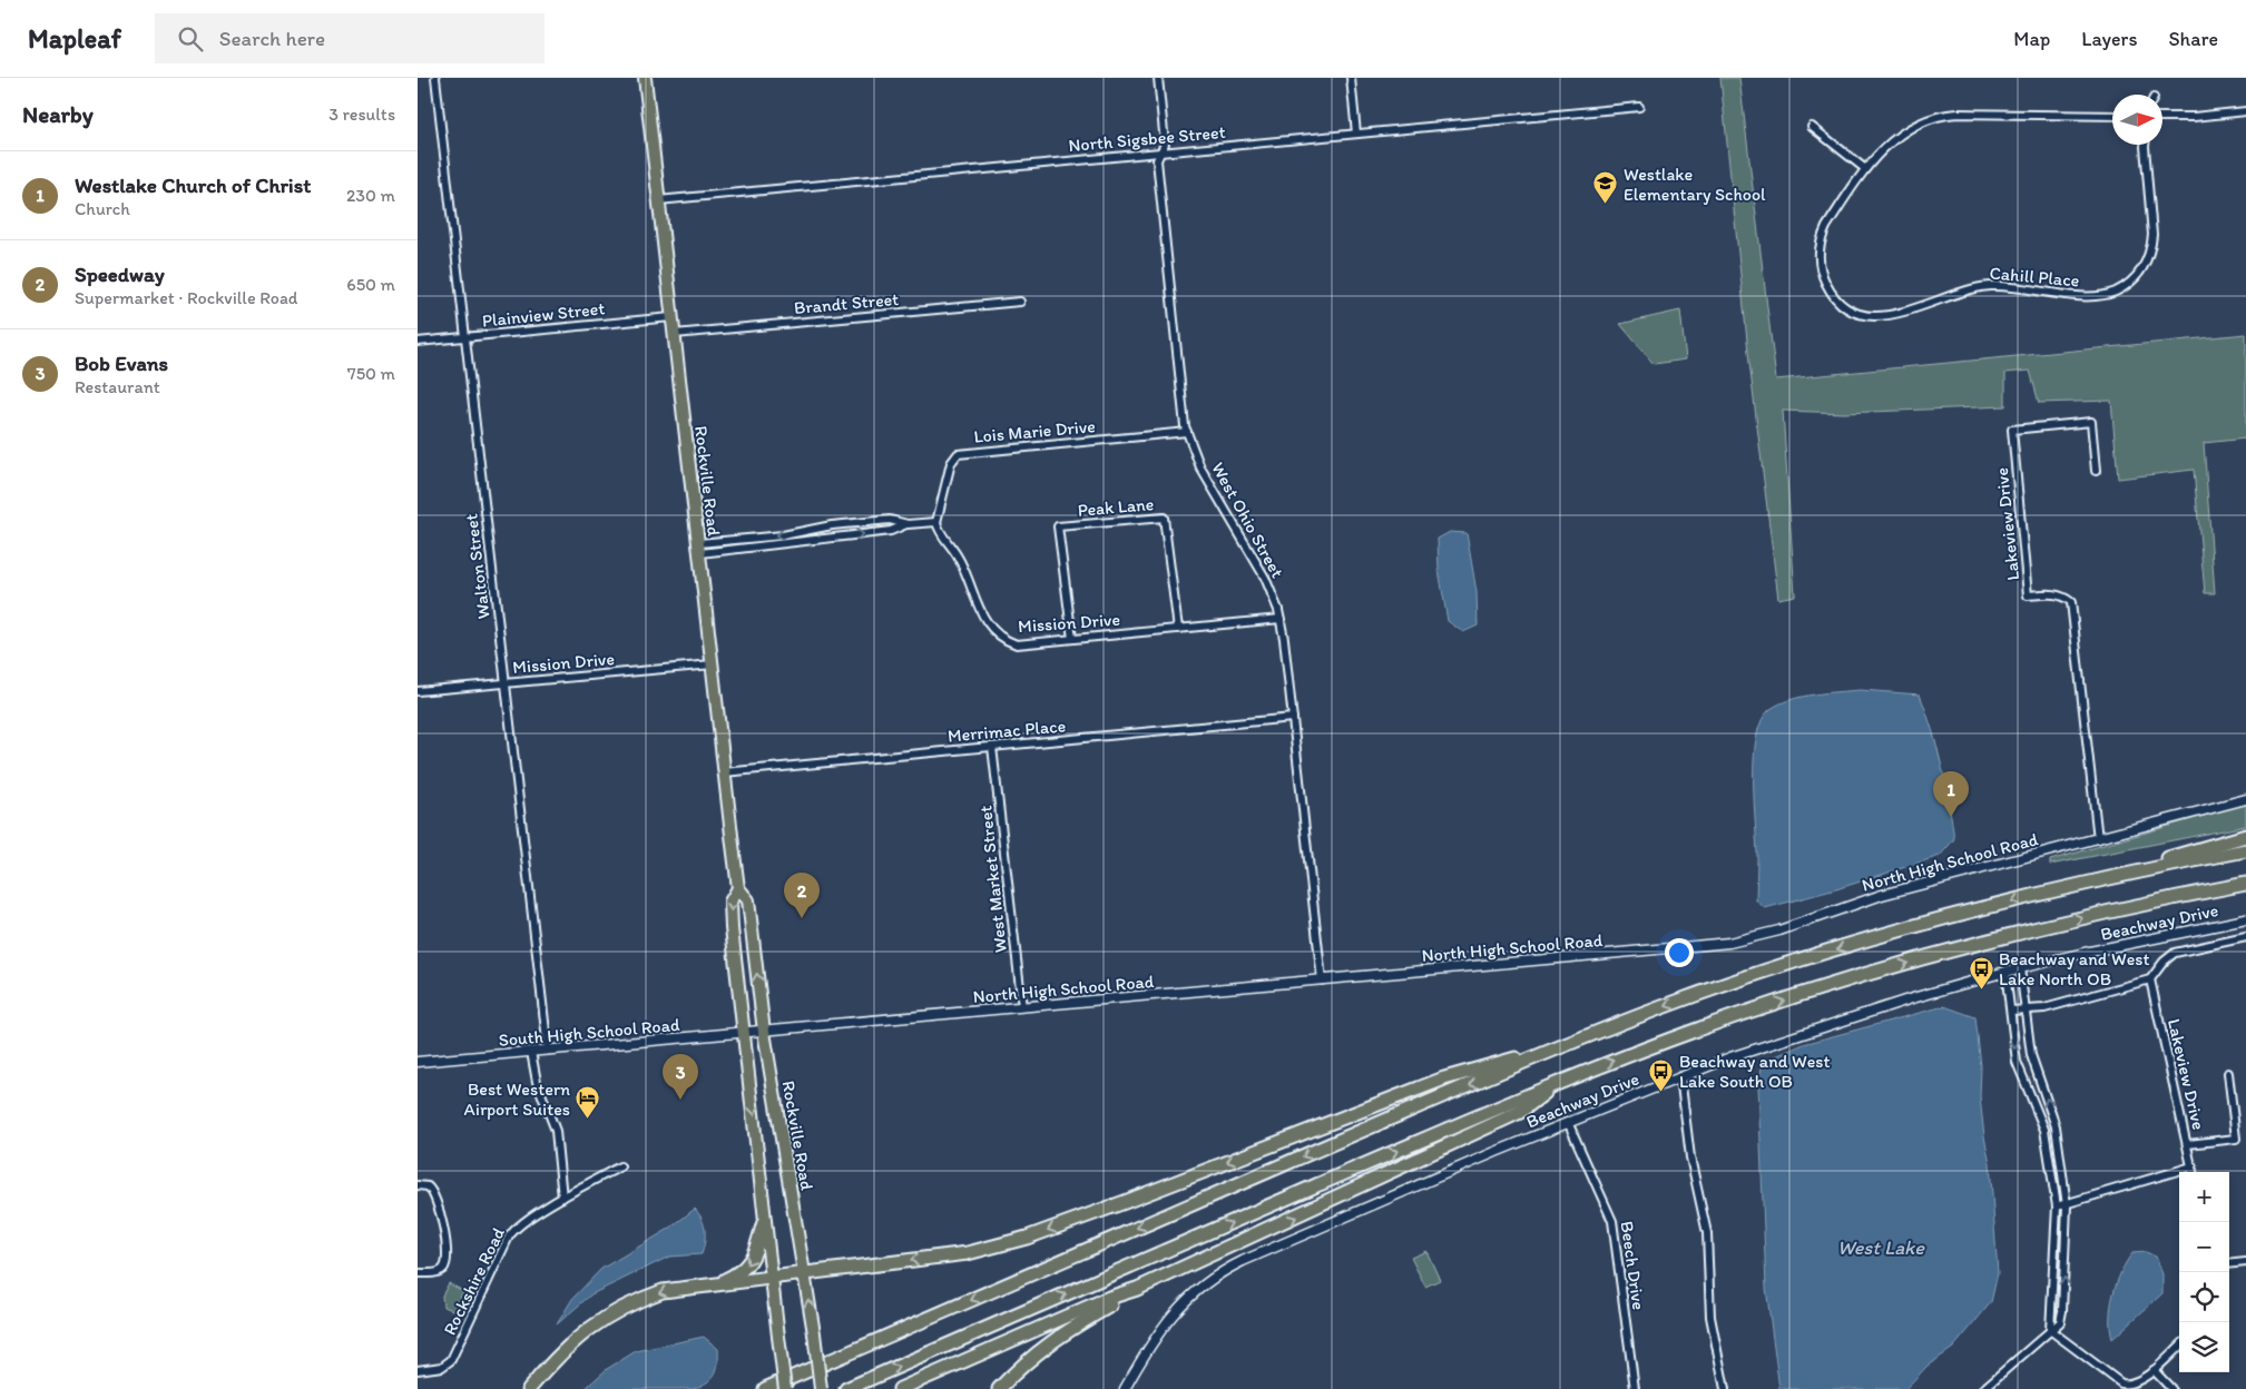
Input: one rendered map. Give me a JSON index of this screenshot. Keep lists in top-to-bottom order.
{
  "streets": {
    "main road": ["Rockville Road"],
    "street": [
      "North Sigsbee Street",
      "Cahill Place",
      "Brandt Street",
      "Plainview Street",
      "Lois Marie Drive",
      "Peak Lane",
      "West Ohio Street",
      "Lakeview Drive",
      "Walton Street",
      "Mission Drive",
      "Merrimac Place",
      "North High School Road",
      "West Market Street",
      "Beachway Drive",
      "South High School Road",
      "Beech Drive",
      "Rockshire Road"
    ]
  },
  "crossings": [
    ["North Sigsbee Street", "Rockville Road"],
    ["North Sigsbee Street", "West Ohio Street"],
    ["Brandt Street", "Rockville Road"],
    ["Plainview Street", "Rockville Road"],
    ["Plainview Street", "Walton Street"],
    ["Lois Marie Drive", "West Ohio Street"],
    ["Lois Marie Drive", "Mission Drive"],
    ["Rockville Road", "Mission Drive"],
    ["Rockville Road", "Merrimac Place"],
    ["Rockville Road", "North High School Road"],
    ["Rockville Road", "South High School Road"],
    ["Peak Lane", "Mission Drive"],
    ["West Ohio Street", "Mission Drive"],
    ["West Ohio Street", "Merrimac Place"],
    ["West Ohio Street", "North High School Road"],
    ["Lakeview Drive", "North High School Road"],
    ["Lakeview Drive", "Beachway Drive"],
    ["Walton Street", "Mission Drive"],
    ["Walton Street", "South High School Road"],
    ["Merrimac Place", "West Market Street"],
    ["North High School Road", "West Market Street"],
    ["North High School Road", "South High School Road"],
    ["Beachway Drive", "Beech Drive"]
  ],
  "water": ["West Lake"],
  "places": {
    "school or university": ["Westlake Elementary School"],
    "bus stop": ["Beachway and West Lake North OB", "Beachway and West Lake South OB"],
    "hotel": ["Best Western Airport Suites"]
  },
  "north": "right",
  "page": {
    "header": "Mapleaf",
    "search": "Search here",
    "nav": ["Map", "Layers", "Share"],
    "heading": ["Nearby", "3 results"],
    "list": [
      {
        "mark": "1",
        "name": "Westlake Church of Christ",
        "note": "Church",
        "value": "230 m"
      },
      {
        "mark": "2",
        "name": "Speedway",
        "note": "Supermarket · Rockville Road",
        "value": "650 m"
      },
      {
        "mark": "3",
        "name": "Bob Evans",
        "note": "Restaurant",
        "value": "750 m"
      }
    ],
    "pins": ["1", "2", "3"],
    "map_buttons": ["+", "−"]
  }
}
